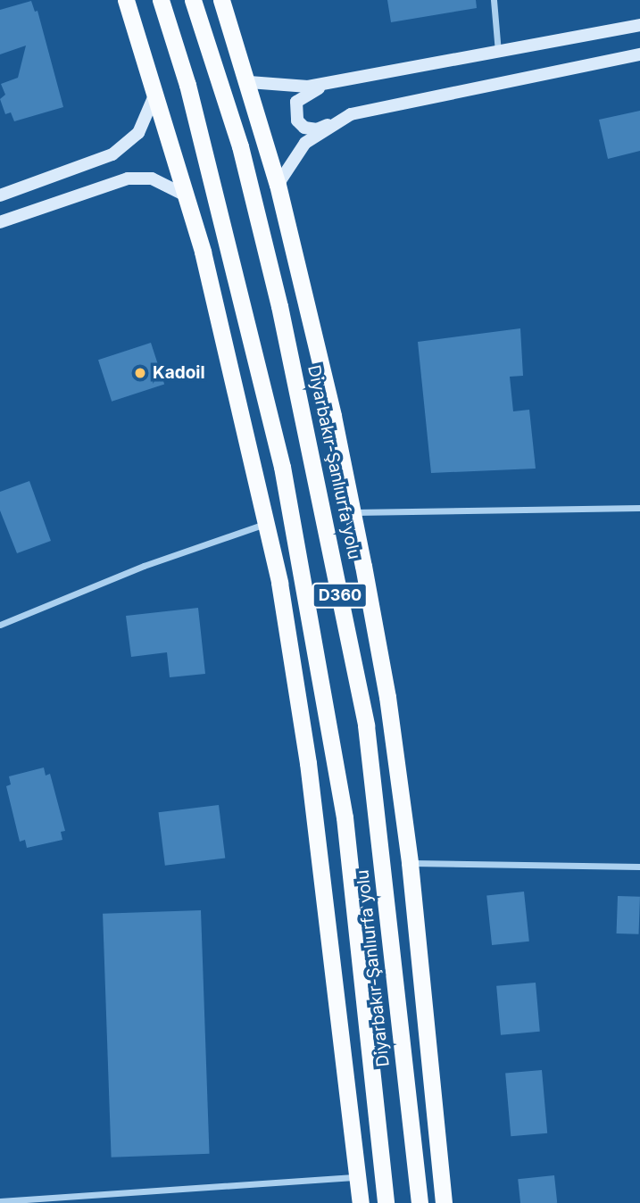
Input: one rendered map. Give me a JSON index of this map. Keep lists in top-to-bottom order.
{
  "streets": {
    "highway": ["Diyarbakır-Şanlıurfa yolu", "D360"]
  },
  "places": ["Kadoil"]
}
